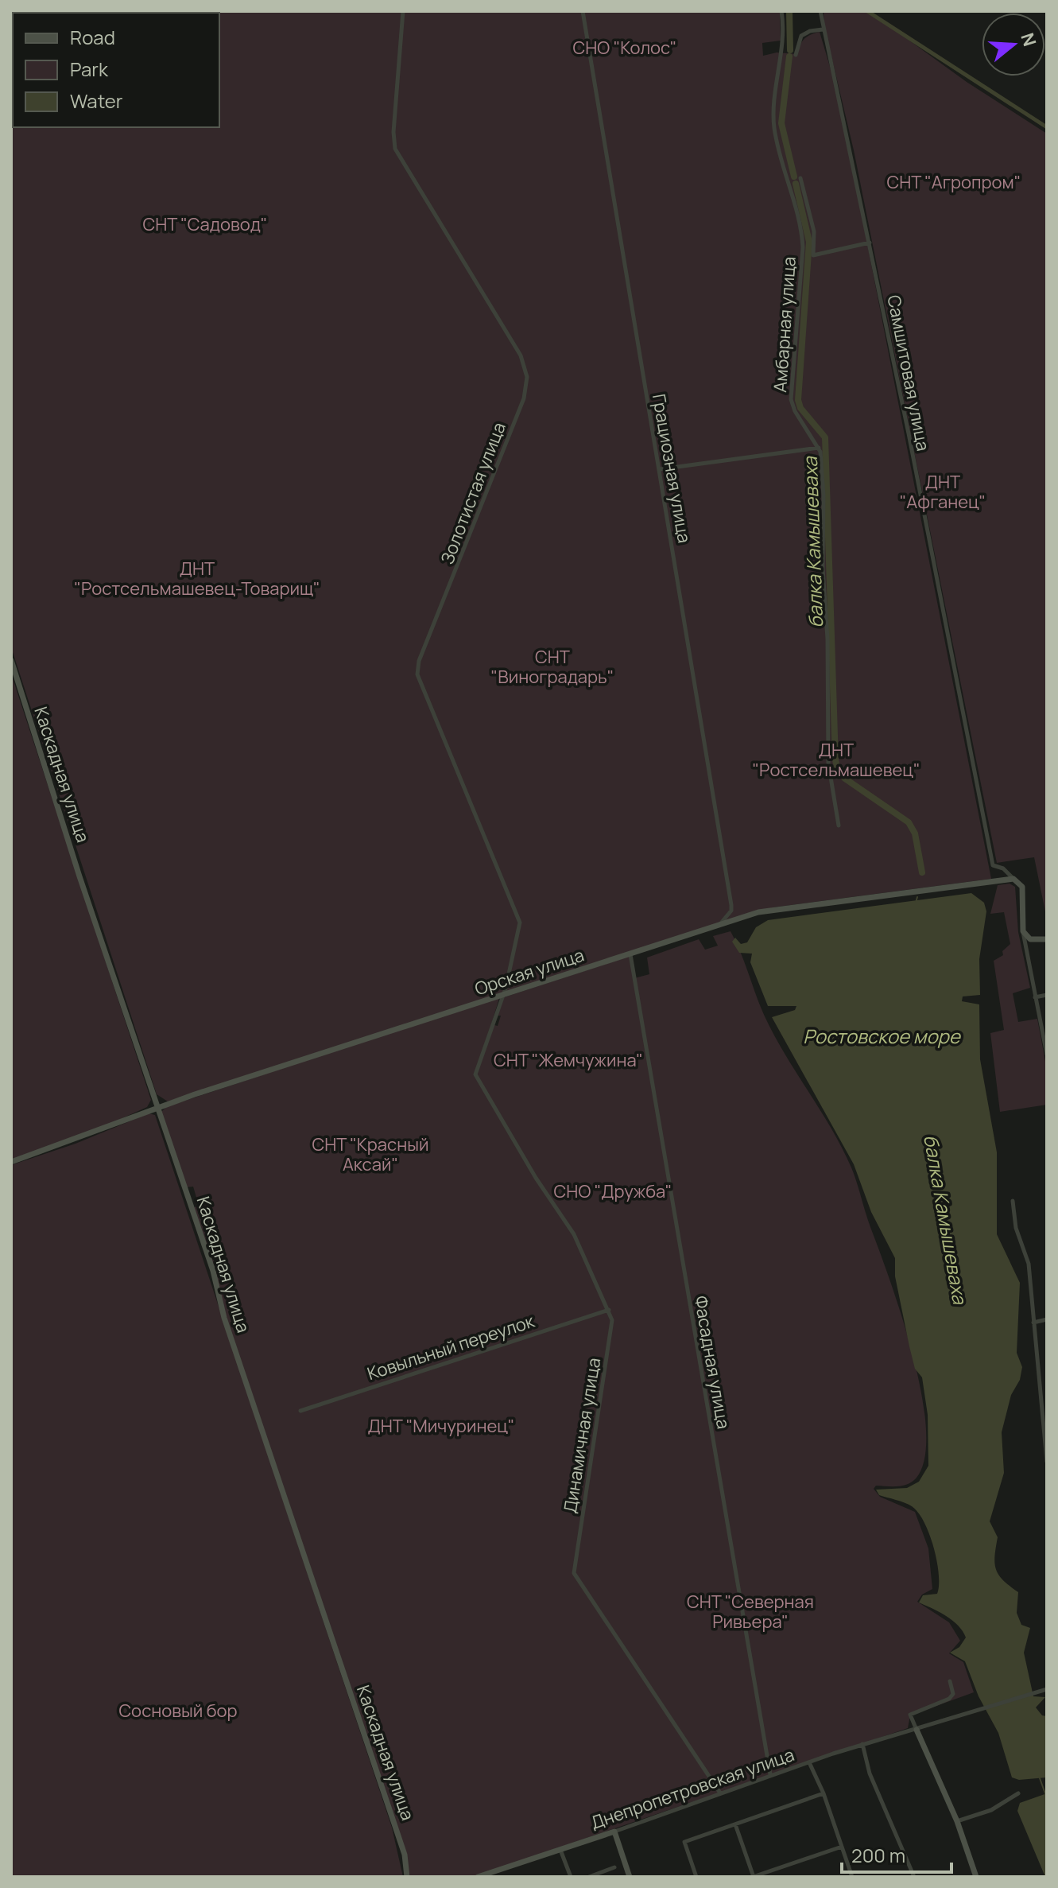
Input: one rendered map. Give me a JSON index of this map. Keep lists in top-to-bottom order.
{
  "streets": {
    "street": [
      "Амбарная улица",
      "Самшитовая улица",
      "Грациозная улица",
      "Золотистая улица",
      "Каскадная улица",
      "Орская улица",
      "Ковыльный переулок",
      "Фасадная улица",
      "Динамичная улица",
      "Днепропетровская улица"
    ]
  },
  "crossings": [
    ["Самшитовая улица", "Орская улица"],
    ["Грациозная улица", "Орская улица"],
    ["Золотистая улица", "Орская улица"],
    ["Золотистая улица", "Динамичная улица"],
    ["Каскадная улица", "Орская улица"],
    ["Орская улица", "Фасадная улица"],
    ["Ковыльный переулок", "Динамичная улица"],
    ["Фасадная улица", "Днепропетровская улица"],
    ["Динамичная улица", "Днепропетровская улица"]
  ],
  "water": ["балка Камышеваха", "Ростовское море"],
  "parks": [
    "СНО \"Колос\"",
    "СНТ \"Агропром\"",
    "СНТ \"Садовод\"",
    "ДНТ \"Афганец\"",
    "ДНТ \"Ростсельмашевец-Товарищ\"",
    "СНТ \"Виноградарь\"",
    "ДНТ \"Ростсельмашевец\"",
    "СНТ \"Жемчужина\"",
    "СНТ \"Красный Аксай\"",
    "СНО \"Дружба\"",
    "ДНТ \"Мичуринец\"",
    "СНТ \"Северная Ривьера\"",
    "Сосновый бор"
  ],
  "legend": ["Road", "Park", "Water"],
  "scale_bar": "200 m",
  "north": "right"
}
